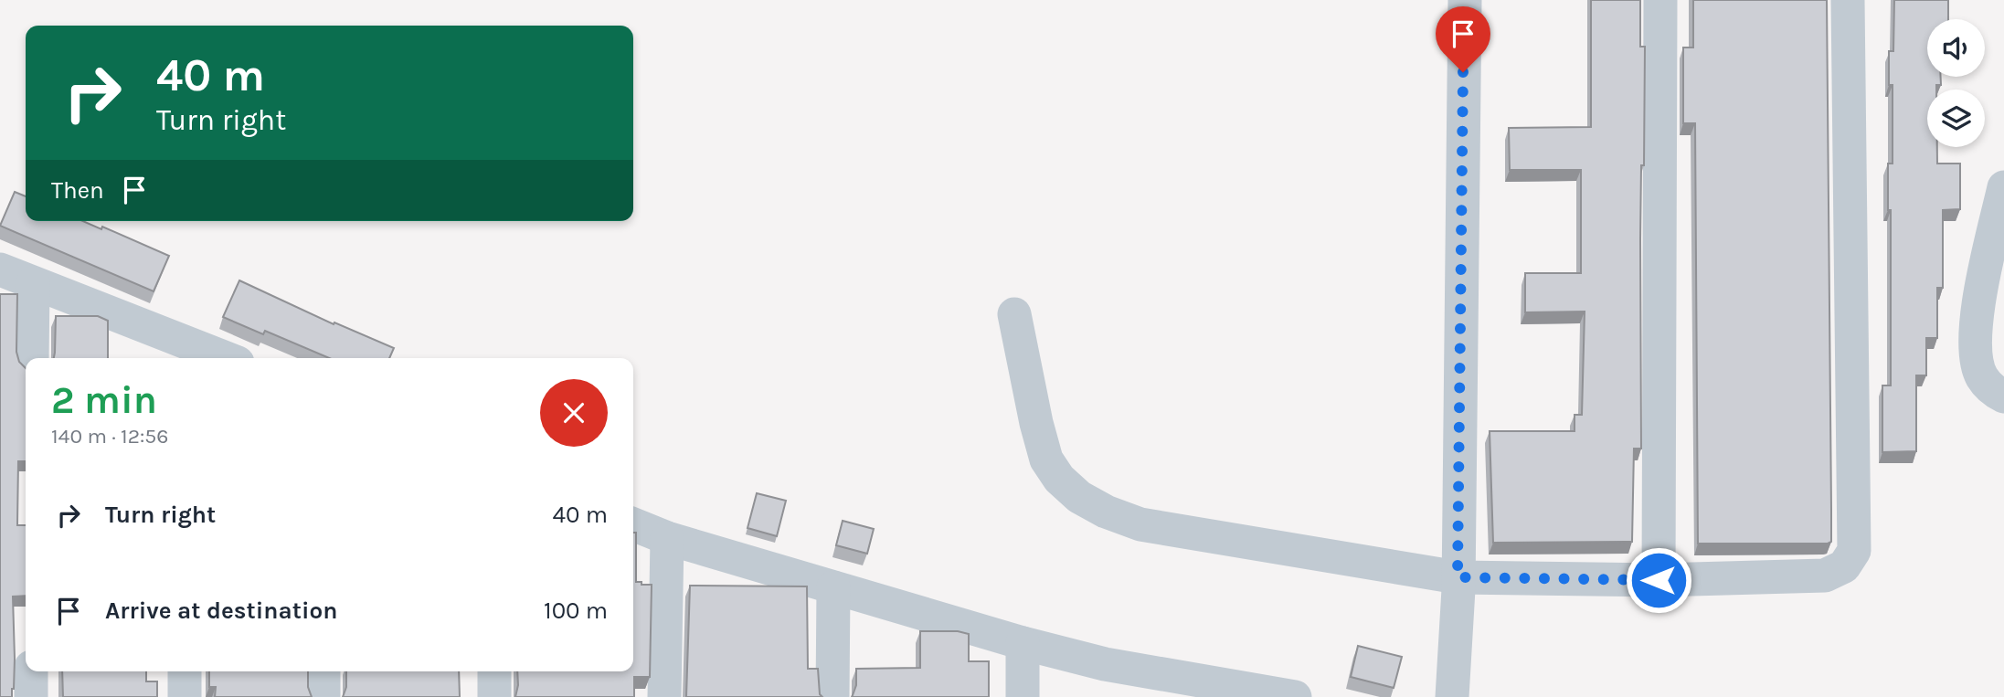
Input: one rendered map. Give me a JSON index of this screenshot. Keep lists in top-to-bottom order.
{
  "page": {
    "turn": ["40 m", "Turn right"],
    "then": "Then",
    "heading": ["2 min", "140 m · 12:56"],
    "list": [
      {
        "name": "Turn right",
        "value": "40 m"
      },
      {
        "name": "Arrive at destination",
        "value": "100 m"
      }
    ]
  }
}
